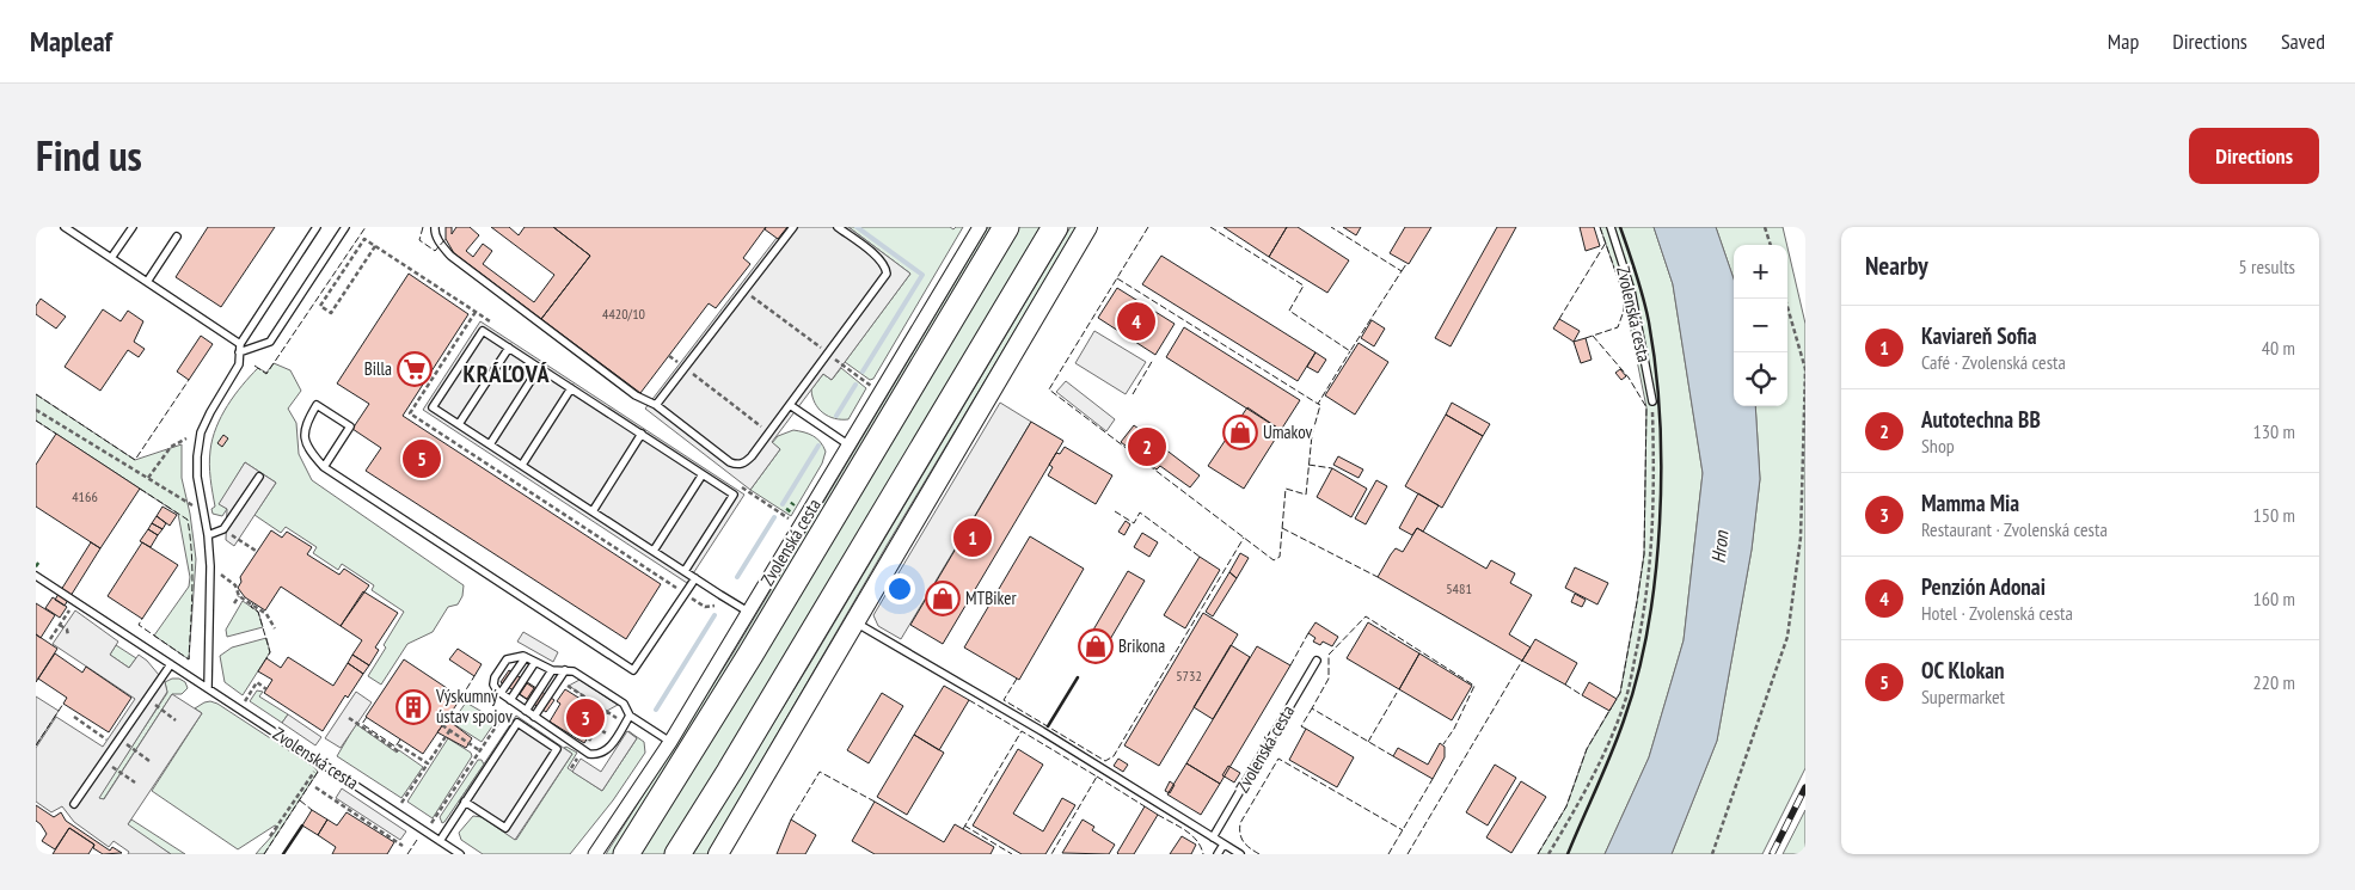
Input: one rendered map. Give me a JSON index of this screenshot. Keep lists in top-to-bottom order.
{
  "streets": {
    "street": ["Zvolenská cesta"]
  },
  "districts": ["KRÁĽOVÁ"],
  "water": ["Hron"],
  "places": {
    "supermarket": ["Billa"],
    "shop": ["Umakov", "MTBiker", "Brikona"],
    "building": ["Výskumný ústav spojov"]
  },
  "house_numbers": [
    "4420/10",
    "4166",
    "5481",
    "5732"
  ],
  "page": {
    "header": "Mapleaf",
    "nav": ["Map", "Directions", "Saved"],
    "title": "Find us",
    "buttons": "Directions",
    "heading": ["Nearby", "5 results"],
    "map_buttons": ["+", "−"],
    "pins": [
      "4",
      "2",
      "5",
      "1",
      "3"
    ],
    "list": [
      {
        "mark": "1",
        "name": "Kaviareň Sofia",
        "note": "Café · Zvolenská cesta",
        "value": "40 m"
      },
      {
        "mark": "2",
        "name": "Autotechna BB",
        "note": "Shop",
        "value": "130 m"
      },
      {
        "mark": "3",
        "name": "Mamma Mia",
        "note": "Restaurant · Zvolenská cesta",
        "value": "150 m"
      },
      {
        "mark": "4",
        "name": "Penzión Adonai",
        "note": "Hotel · Zvolenská cesta",
        "value": "160 m"
      },
      {
        "mark": "5",
        "name": "OC Klokan",
        "note": "Supermarket",
        "value": "220 m"
      }
    ]
  }
}
